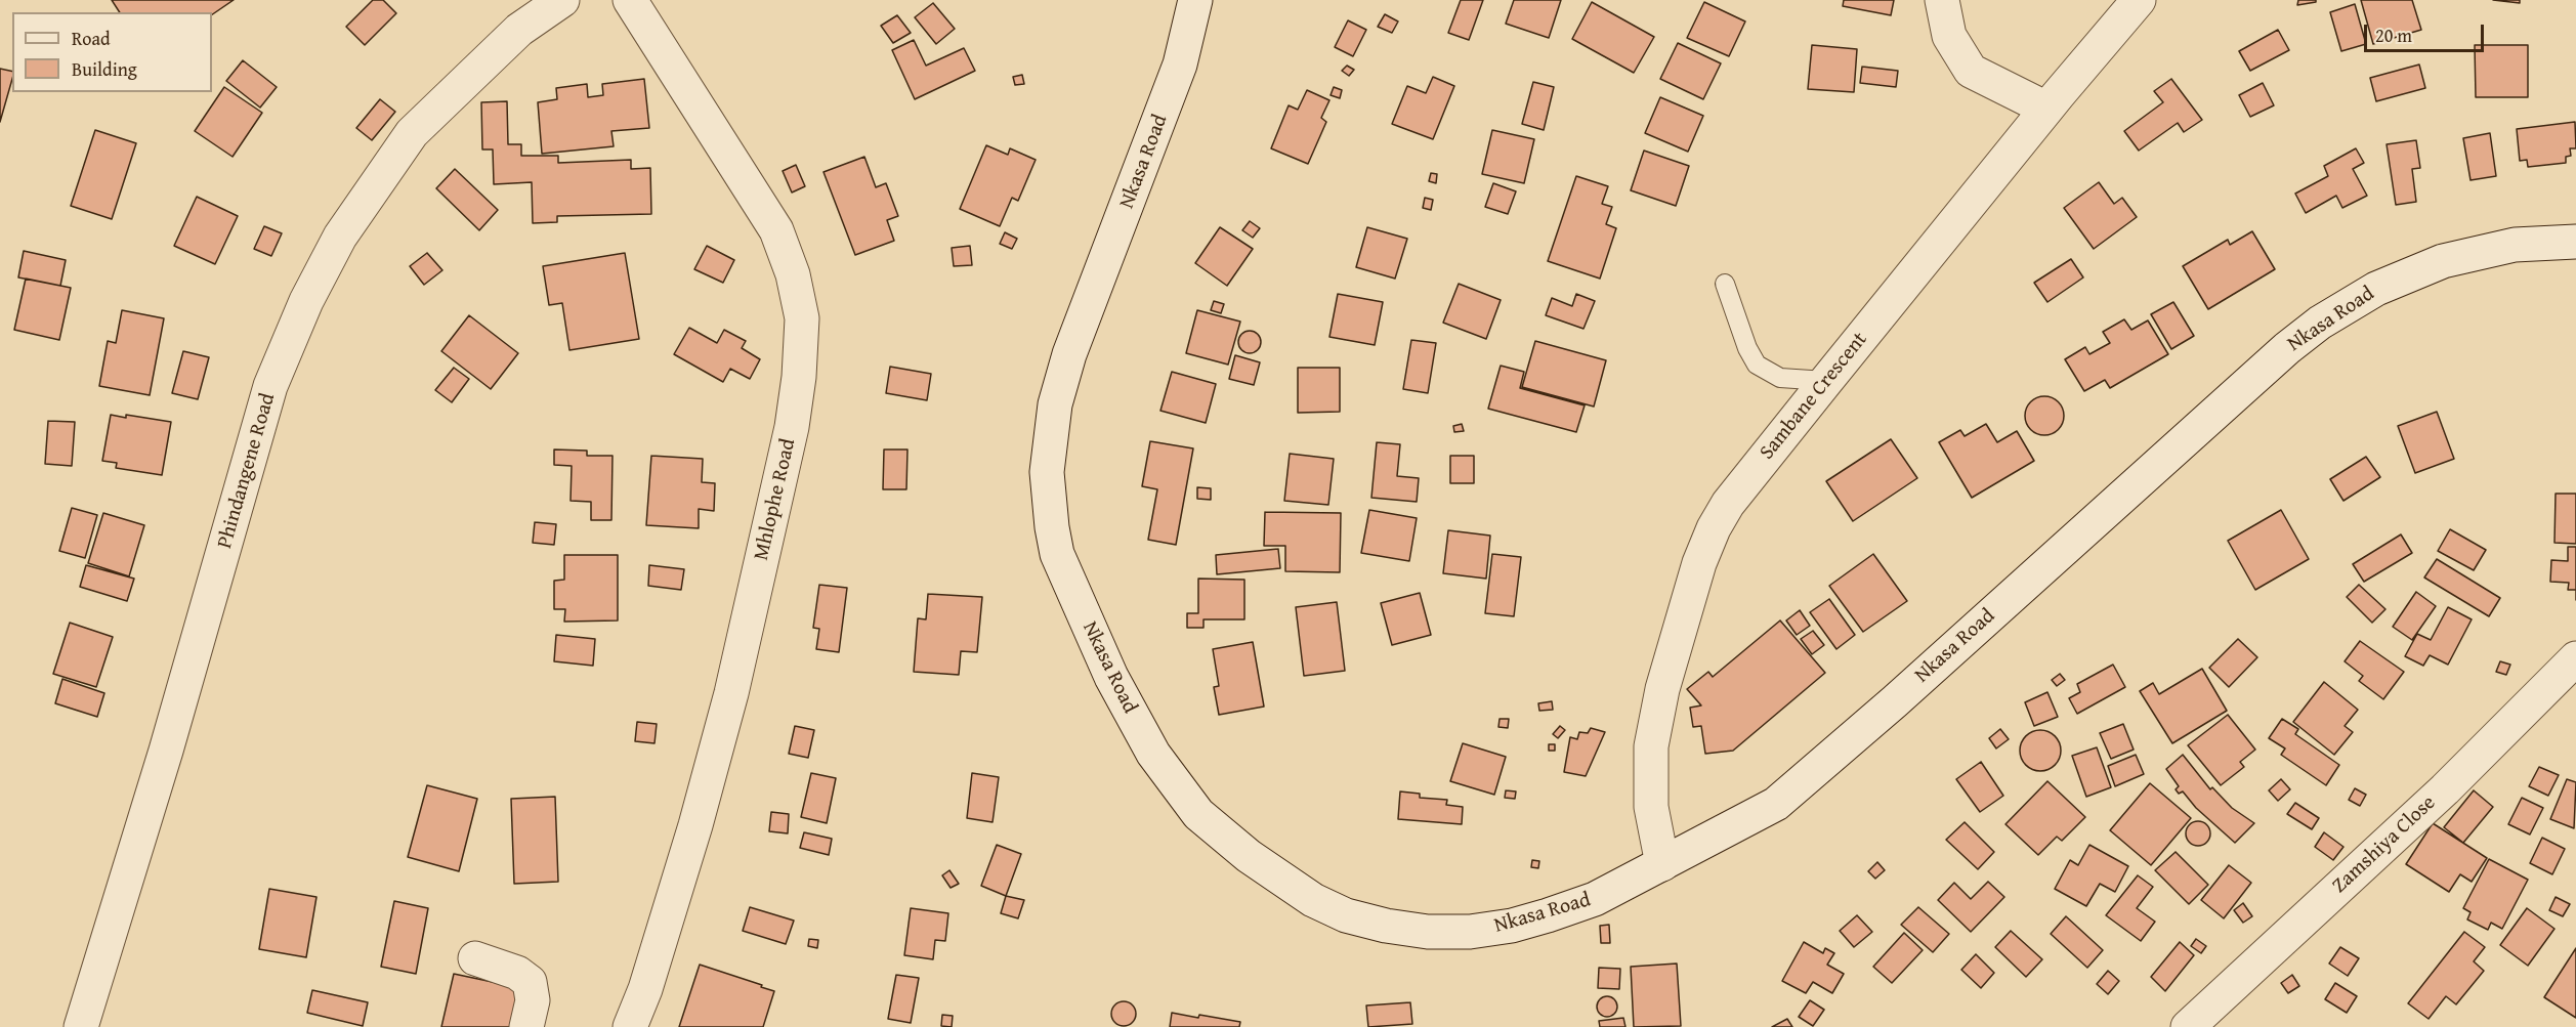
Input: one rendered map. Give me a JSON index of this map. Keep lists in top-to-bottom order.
{
  "streets": {
    "street": [
      "Nkasa Road",
      "Sambane Crescent",
      "Phindangene Road",
      "Mhlophe Road",
      "Zamshiya Close"
    ]
  },
  "crossings": [
    ["Nkasa Road", "Sambane Crescent"]
  ],
  "legend": ["Road", "Building"],
  "scale_bar": "20 m"
}
